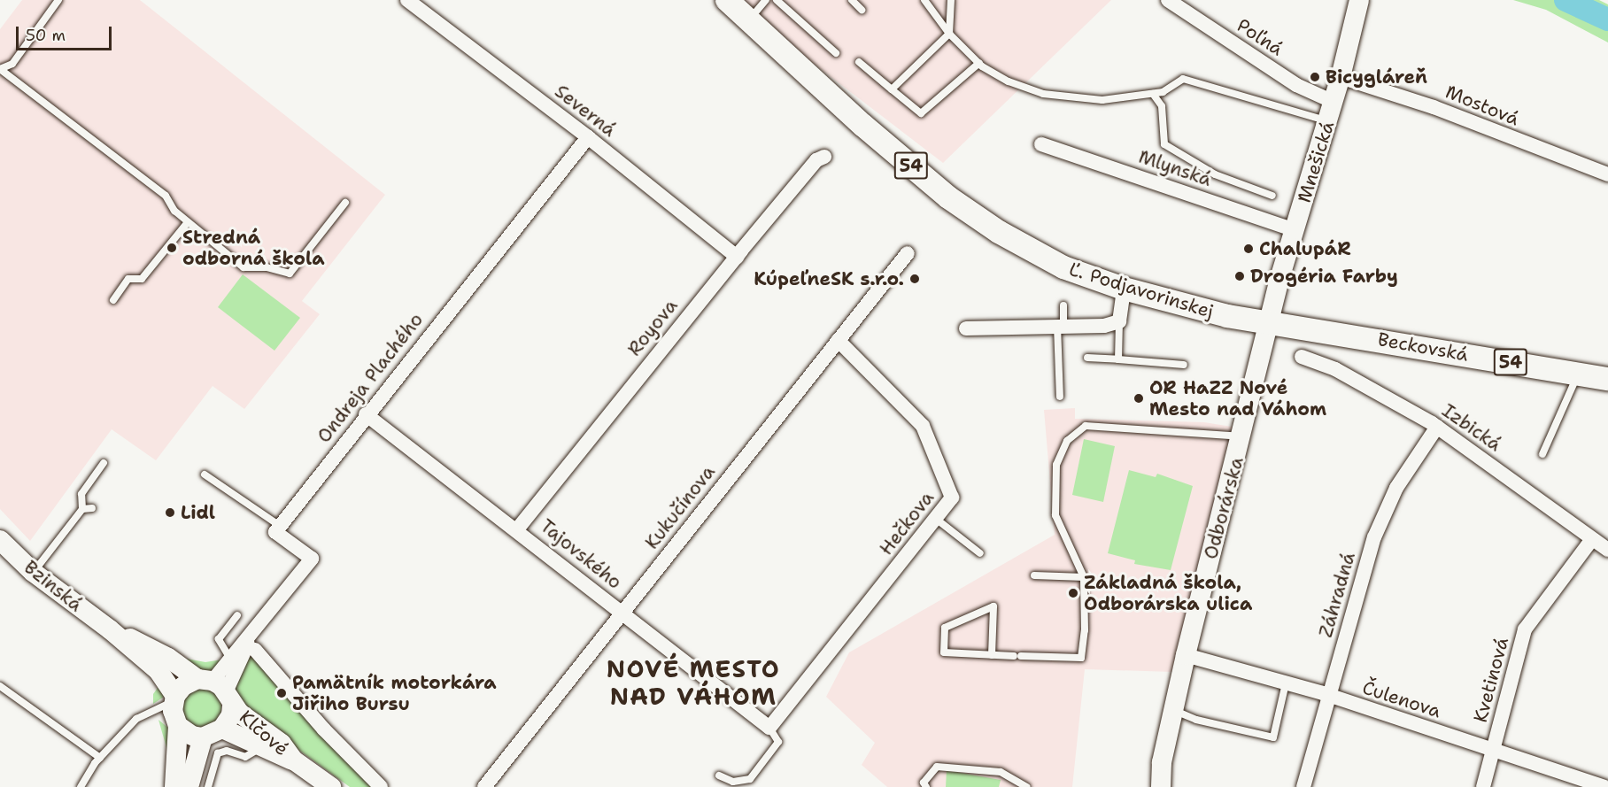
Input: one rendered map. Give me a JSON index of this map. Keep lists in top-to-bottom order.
{
  "streets": {
    "main road": [
      "Mnešická",
      "54",
      "Ľ. Podjavorinskej",
      "Beckovská",
      "Odborárska",
      "Bzinská",
      "Klčové"
    ],
    "street": [
      "Poľná",
      "Mostová",
      "Severná",
      "Mlynská",
      "Royova",
      "Ondreja Plachého",
      "Izbická",
      "Kukučínova",
      "Hečkova",
      "Tajovského",
      "Záhradná",
      "Kvetinová",
      "Čulenova"
    ]
  },
  "crossings": [
    ["Poľná", "Mnešická"],
    ["Mostová", "Mnešická"],
    ["Severná", "Royova"],
    ["Severná", "Ondreja Plachého"],
    ["Mnešická", "Mlynská"],
    ["Mnešická", "Ľ. Podjavorinskej"],
    ["Mnešická", "Beckovská"],
    ["Mnešická", "Odborárska"],
    ["Ľ. Podjavorinskej", "Beckovská"],
    ["Ľ. Podjavorinskej", "Odborárska"],
    ["Royova", "Tajovského"],
    ["Beckovská", "Odborárska"],
    ["Ondreja Plachého", "Tajovského"],
    ["Izbická", "Záhradná"],
    ["Izbická", "Kvetinová"],
    ["Kukučínova", "Hečkova"],
    ["Kukučínova", "Tajovského"],
    ["Odborárska", "Čulenova"],
    ["Hečkova", "Tajovského"],
    ["Bzinská", "Klčové"],
    ["Záhradná", "Čulenova"],
    ["Kvetinová", "Čulenova"]
  ],
  "districts": ["NOVÉ MESTO NAD VÁHOM"],
  "places": [
    "Bicygláreň",
    "Stredná odborná škola",
    "ChalupáR",
    "Drogéria Farby",
    "KúpeľneSK s.r.o.",
    "OR HaZZ Nové Mesto nad Váhom",
    "Lidl",
    "Základná škola, Odborárska ulica",
    "Pamätník motorkára Jiřiho Bursu"
  ],
  "scale_bar": "50 m"
}
